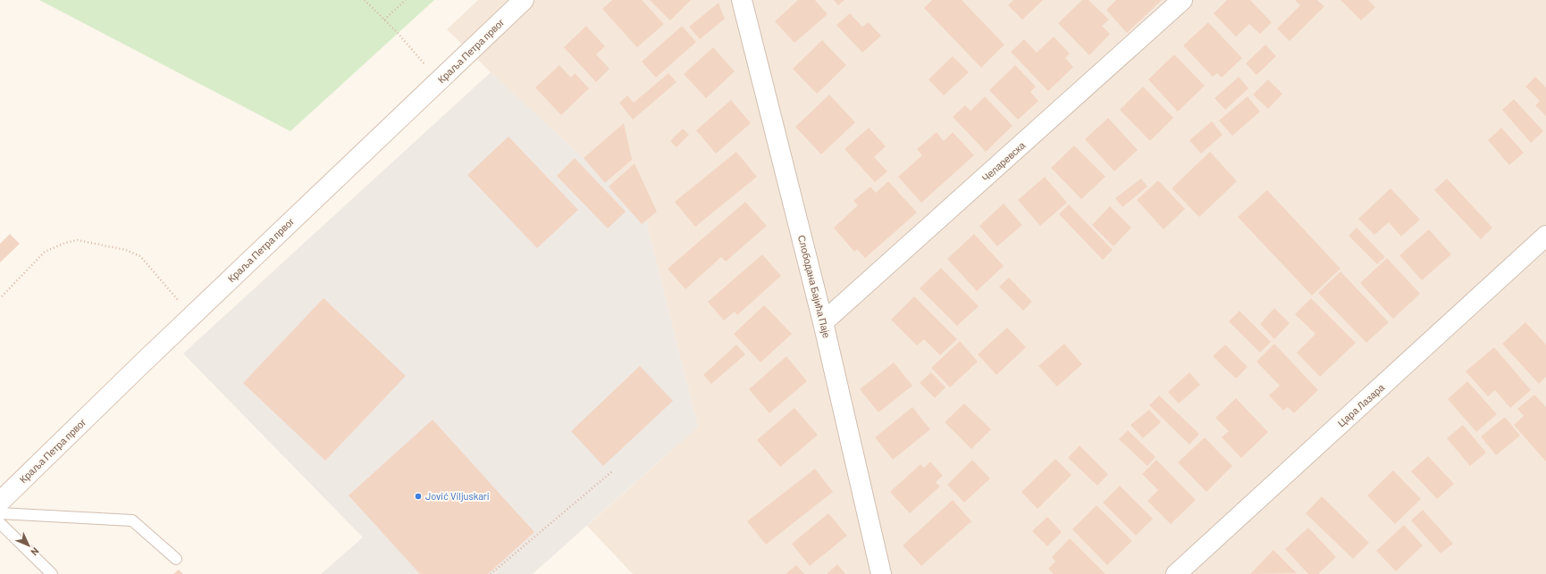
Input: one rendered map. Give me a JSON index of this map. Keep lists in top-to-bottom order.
{
  "streets": {
    "street": [
      "Краља Петра првог",
      "Челаревска",
      "Слободана Бајића Паје",
      "Цара Лазара"
    ]
  },
  "crossings": [
    ["Челаревска", "Слободана Бајића Паје"]
  ],
  "places": ["Jović Viljuskari"],
  "north": "bottom right"
}
